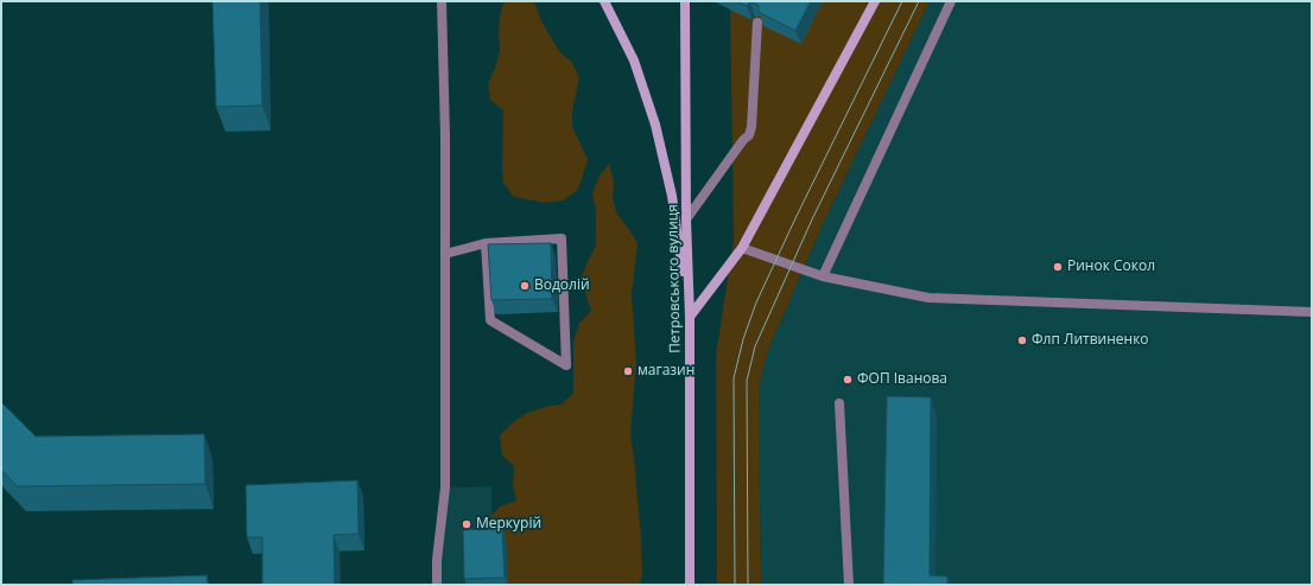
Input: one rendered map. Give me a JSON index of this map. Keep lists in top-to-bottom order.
{
  "streets": {
    "main road": ["Петровського вулиця"]
  },
  "places": [
    "Ринок Сокол",
    "Водолій",
    "Флп Литвиненко",
    "магазин",
    "ФОП Іванова",
    "Меркурій"
  ]
}
